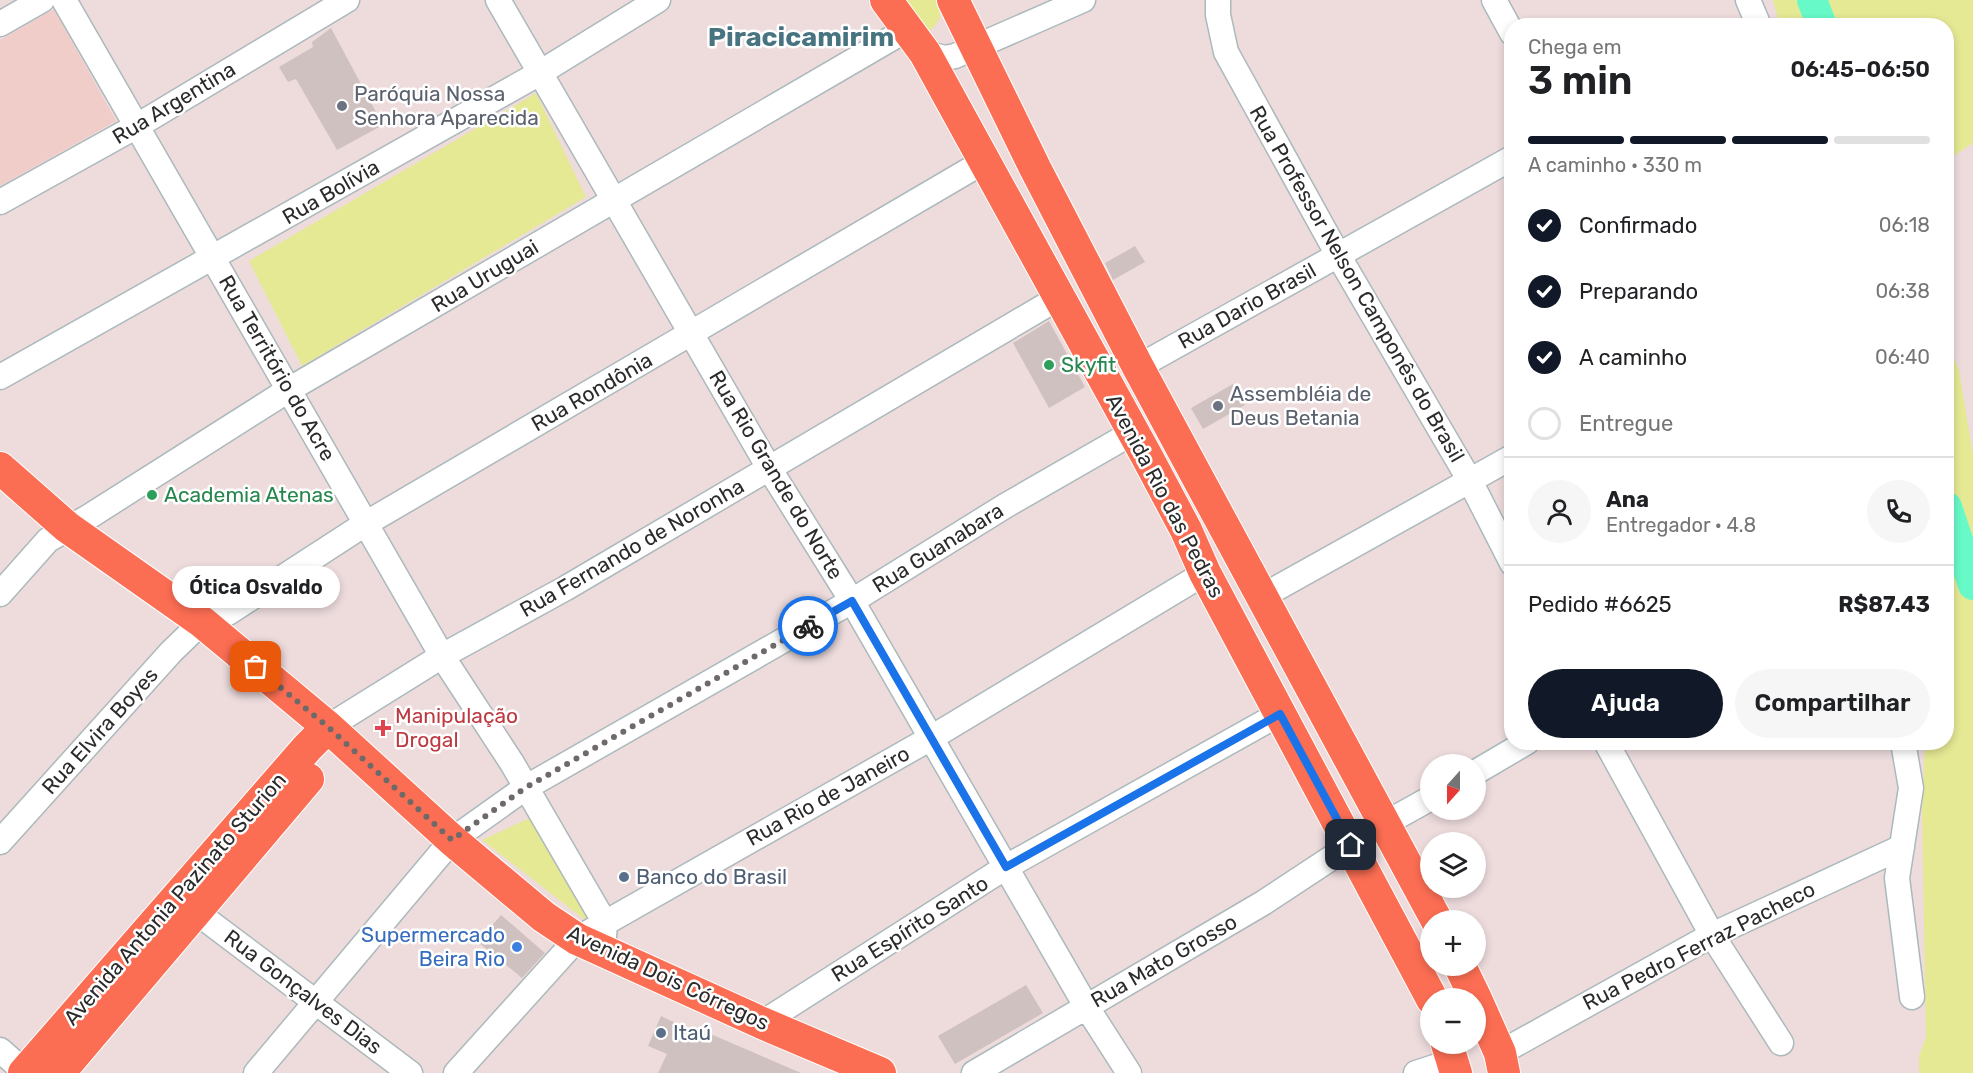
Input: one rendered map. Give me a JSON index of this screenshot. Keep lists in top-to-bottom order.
{
  "streets": {
    "main road": ["Avenida Rio das Pedras", "Avenida Antonia Pazinato Sturion", "Avenida Dois Córregos"],
    "street": [
      "Rua Argentina",
      "Rua Bolívia",
      "Rua Uruguai",
      "Rua Professor Nelson Camponês do Brasil",
      "Rua Dario Brasil",
      "Rua Território do Acre",
      "Rua Rondônia",
      "Rua Rio Grande do Norte",
      "Rua Fernando de Noronha",
      "Rua Guanabara",
      "Rua Elvira Boyes",
      "Rua Rio de Janeiro",
      "Rua Espírito Santo",
      "Rua Pedro Ferraz Pacheco",
      "Rua Mato Grosso",
      "Rua Gonçalves Dias"
    ]
  },
  "crossings": [
    ["Rua Argentina", "Rua Território do Acre"],
    ["Rua Bolívia", "Rua Território do Acre"],
    ["Rua Bolívia", "Rua Rio Grande do Norte"],
    ["Rua Uruguai", "Rua Território do Acre"],
    ["Rua Uruguai", "Rua Rio Grande do Norte"],
    ["Rua Uruguai", "Avenida Rio das Pedras"],
    ["Rua Uruguai", "Avenida Dois Córregos"],
    ["Rua Professor Nelson Camponês do Brasil", "Rua Dario Brasil"],
    ["Rua Dario Brasil", "Avenida Rio das Pedras"],
    ["Rua Território do Acre", "Rua Rondônia"],
    ["Rua Território do Acre", "Rua Fernando de Noronha"],
    ["Rua Território do Acre", "Rua Guanabara"],
    ["Rua Território do Acre", "Rua Rio de Janeiro"],
    ["Rua Território do Acre", "Avenida Dois Córregos"],
    ["Rua Rondônia", "Rua Rio Grande do Norte"],
    ["Rua Rondônia", "Avenida Rio das Pedras"],
    ["Rua Rondônia", "Rua Elvira Boyes"],
    ["Rua Rondônia", "Avenida Dois Córregos"],
    ["Rua Rio Grande do Norte", "Rua Fernando de Noronha"],
    ["Rua Rio Grande do Norte", "Rua Guanabara"],
    ["Rua Rio Grande do Norte", "Rua Rio de Janeiro"],
    ["Rua Rio Grande do Norte", "Rua Espírito Santo"],
    ["Rua Rio Grande do Norte", "Rua Mato Grosso"],
    ["Avenida Rio das Pedras", "Rua Fernando de Noronha"],
    ["Avenida Rio das Pedras", "Rua Guanabara"],
    ["Avenida Rio das Pedras", "Rua Rio de Janeiro"],
    ["Avenida Rio das Pedras", "Rua Espírito Santo"],
    ["Avenida Rio das Pedras", "Rua Mato Grosso"],
    ["Rua Fernando de Noronha", "Avenida Antonia Pazinato Sturion"],
    ["Rua Fernando de Noronha", "Avenida Dois Córregos"],
    ["Rua Guanabara", "Avenida Dois Córregos"],
    ["Rua Guanabara", "Rua Gonçalves Dias"],
    ["Rua Elvira Boyes", "Avenida Dois Córregos"],
    ["Rua Rio de Janeiro", "Avenida Dois Córregos"],
    ["Avenida Antonia Pazinato Sturion", "Avenida Dois Córregos"],
    ["Avenida Antonia Pazinato Sturion", "Rua Gonçalves Dias"],
    ["Rua Espírito Santo", "Avenida Dois Córregos"]
  ],
  "districts": ["Piracicamirim"],
  "places": {
    "other": [
      "Paróquia Nossa Senhora Aparecida",
      "Skyfit",
      "Assembléia de Deus Betania",
      "Academia Atenas",
      "Ótica Osvaldo",
      "Banco do Brasil",
      "Supermercado Beira Rio",
      "Itaú"
    ],
    "health": ["Manipulação Drogal"]
  },
  "north": "bottom",
  "page": {
    "heading": ["3 min", "Chega em", "06:45–06:50"],
    "panel": [
      "Ana",
      "Entregador · 4.8",
      "Pedido #6625",
      "R$87.43"
    ],
    "bar": "A caminho · 330 m",
    "list": [
      ["Confirmado", "06:18"],
      ["Preparando", "06:38"],
      ["A caminho", "06:40"],
      "Entregue"
    ],
    "bubble": "Ótica Osvaldo",
    "buttons": ["Ajuda", "Compartilhar"],
    "map_buttons": ["+", "−"]
  }
}
